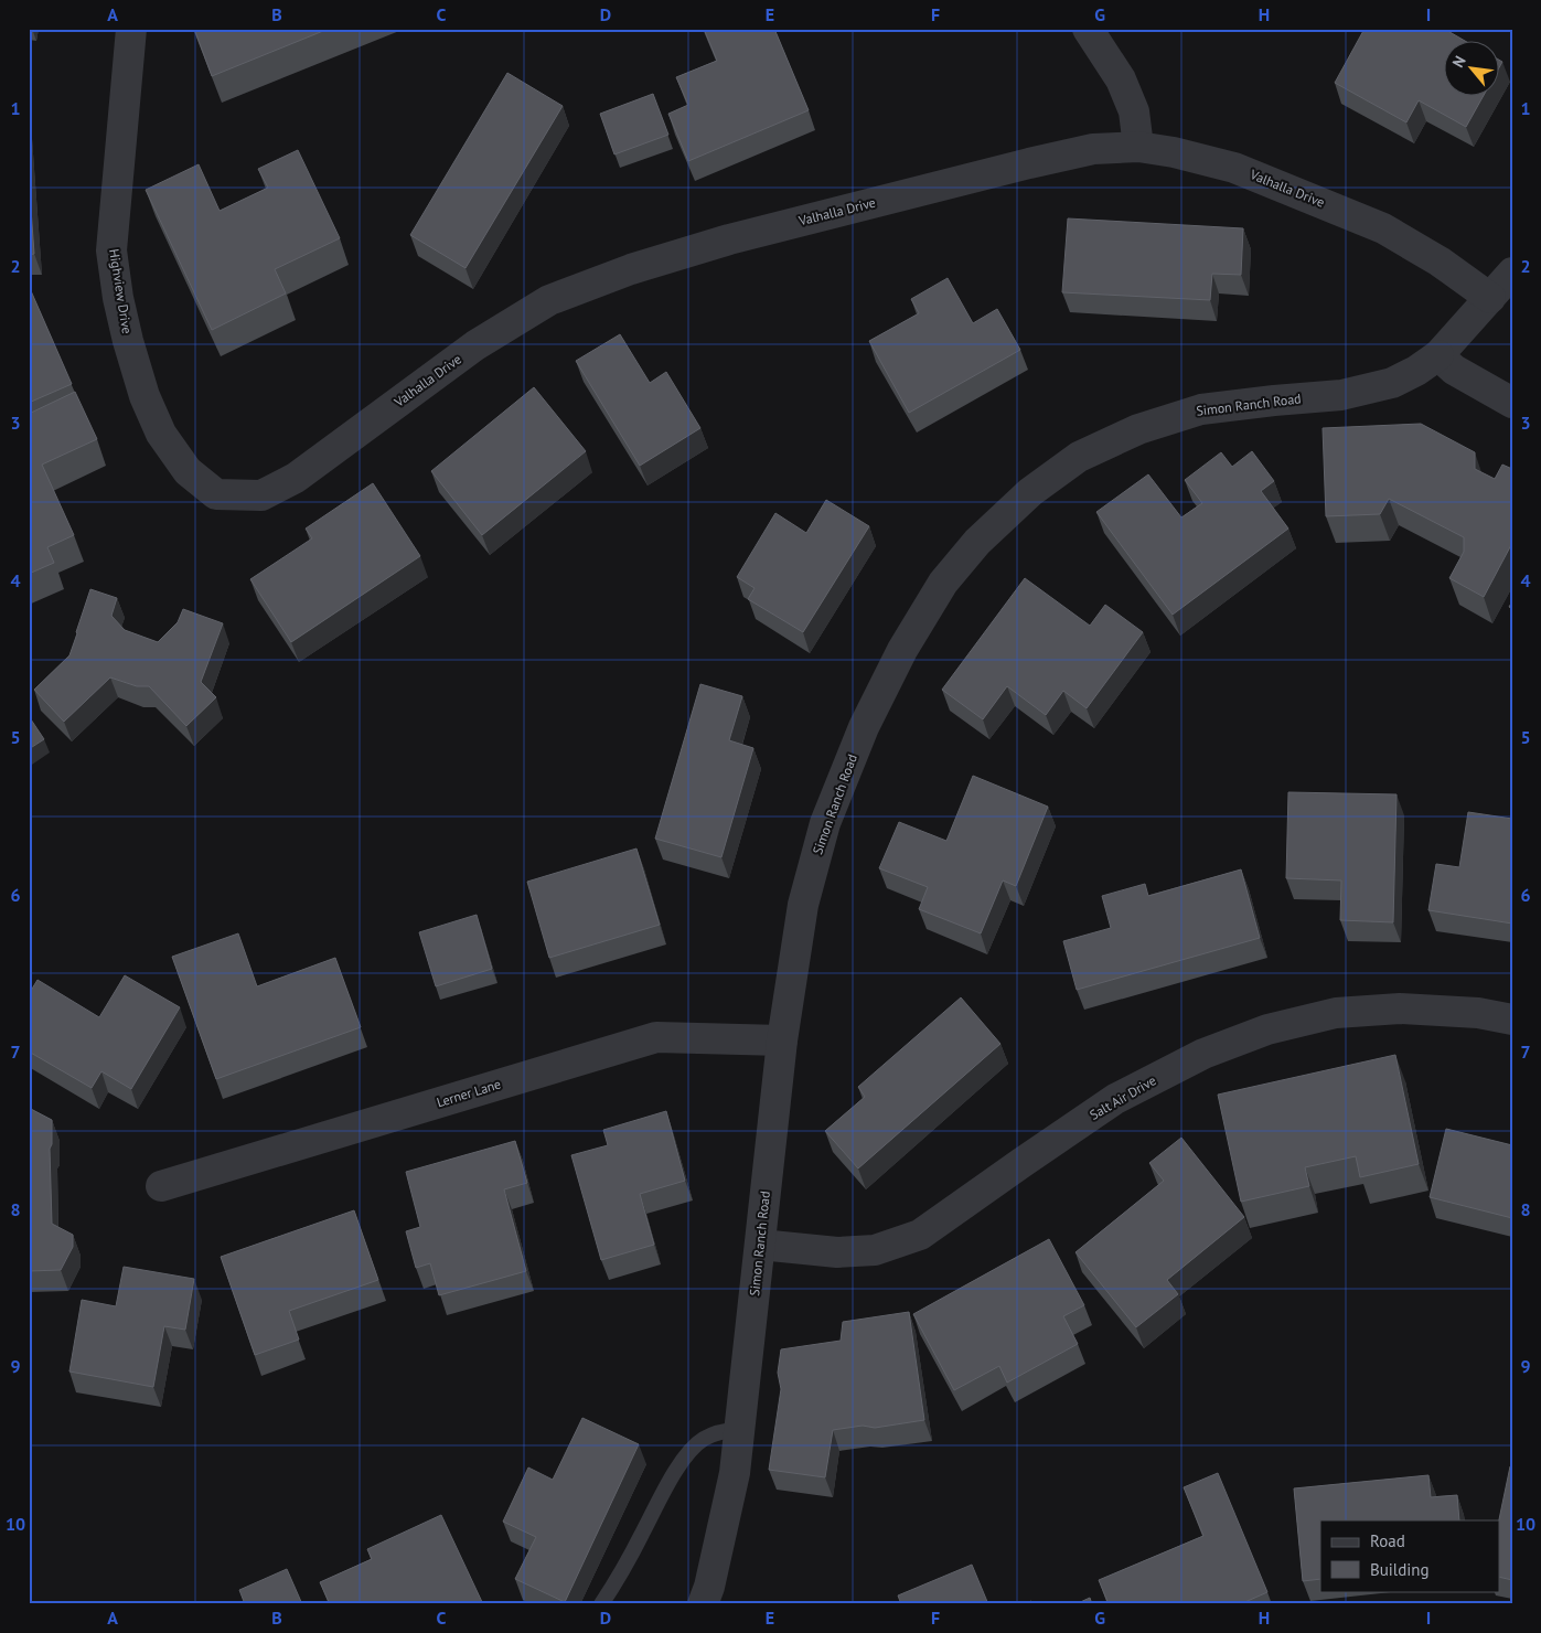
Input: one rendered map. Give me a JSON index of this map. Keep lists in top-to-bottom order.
{
  "streets": {
    "street": [
      "Valhalla Drive",
      "Highview Drive",
      "Simon Ranch Road",
      "Lerner Lane",
      "Salt Air Drive"
    ]
  },
  "crossings": [
    ["Valhalla Drive", "Highview Drive"],
    ["Valhalla Drive", "Simon Ranch Road"],
    ["Simon Ranch Road", "Lerner Lane"],
    ["Simon Ranch Road", "Salt Air Drive"]
  ],
  "legend": ["Road", "Building"],
  "north": "top left",
  "grid": {
    "columns": [
      "A",
      "B",
      "C",
      "D",
      "E",
      "F",
      "G",
      "H",
      "I"
    ],
    "rows": [
      "1",
      "2",
      "3",
      "4",
      "5",
      "6",
      "7",
      "8",
      "9",
      "10"
    ]
  }
}
